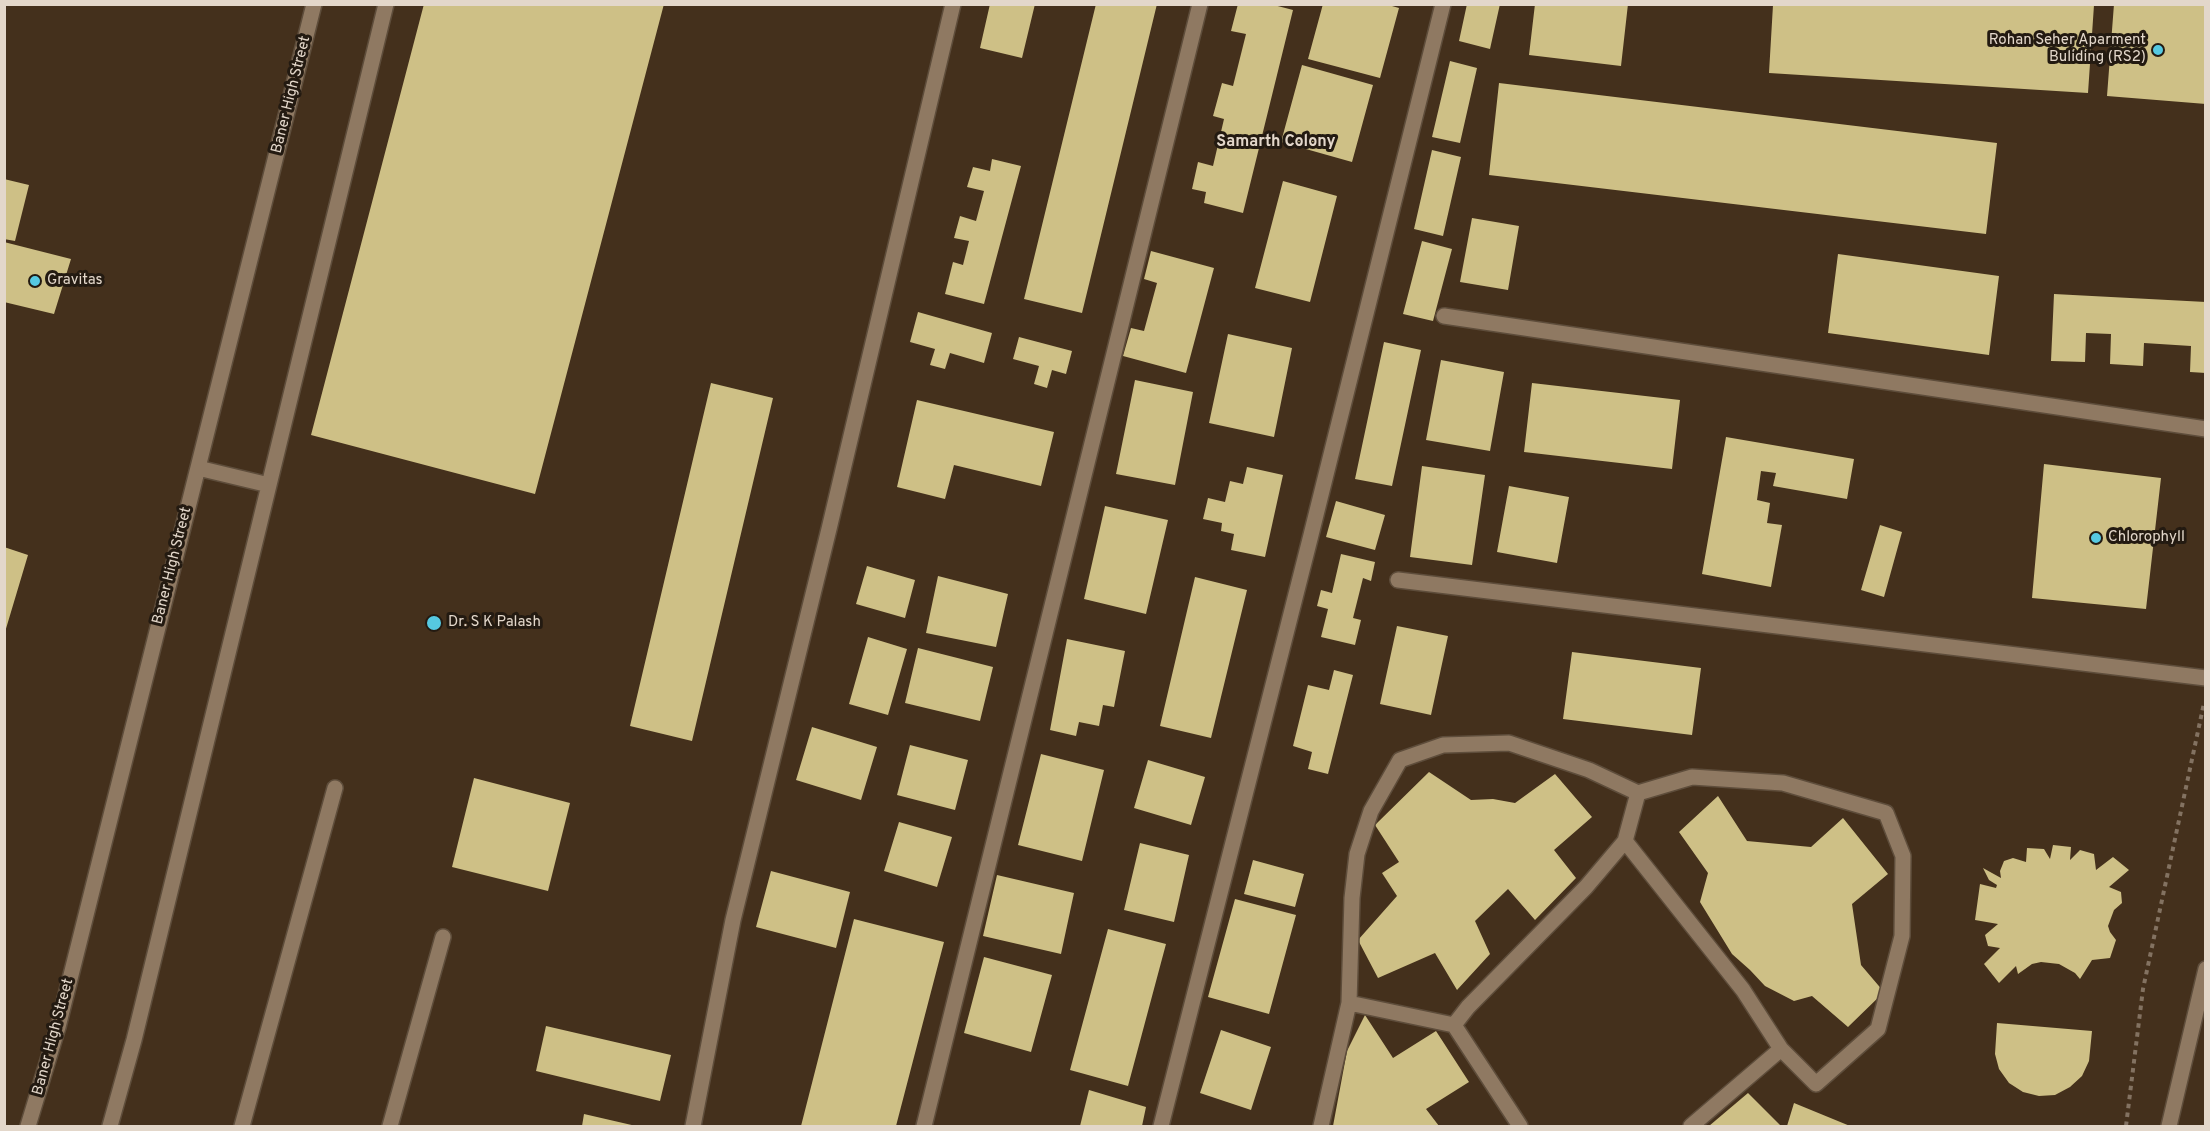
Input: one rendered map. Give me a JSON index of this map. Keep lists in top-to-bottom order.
{
  "streets": {
    "street": ["Baner High Street"]
  },
  "districts": ["Samarth Colony"],
  "places": [
    "Rohan Seher Aparment Buliding (RS2)",
    "Gravitas",
    "Chlorophyll",
    "Dr. S K Palash"
  ]
}
